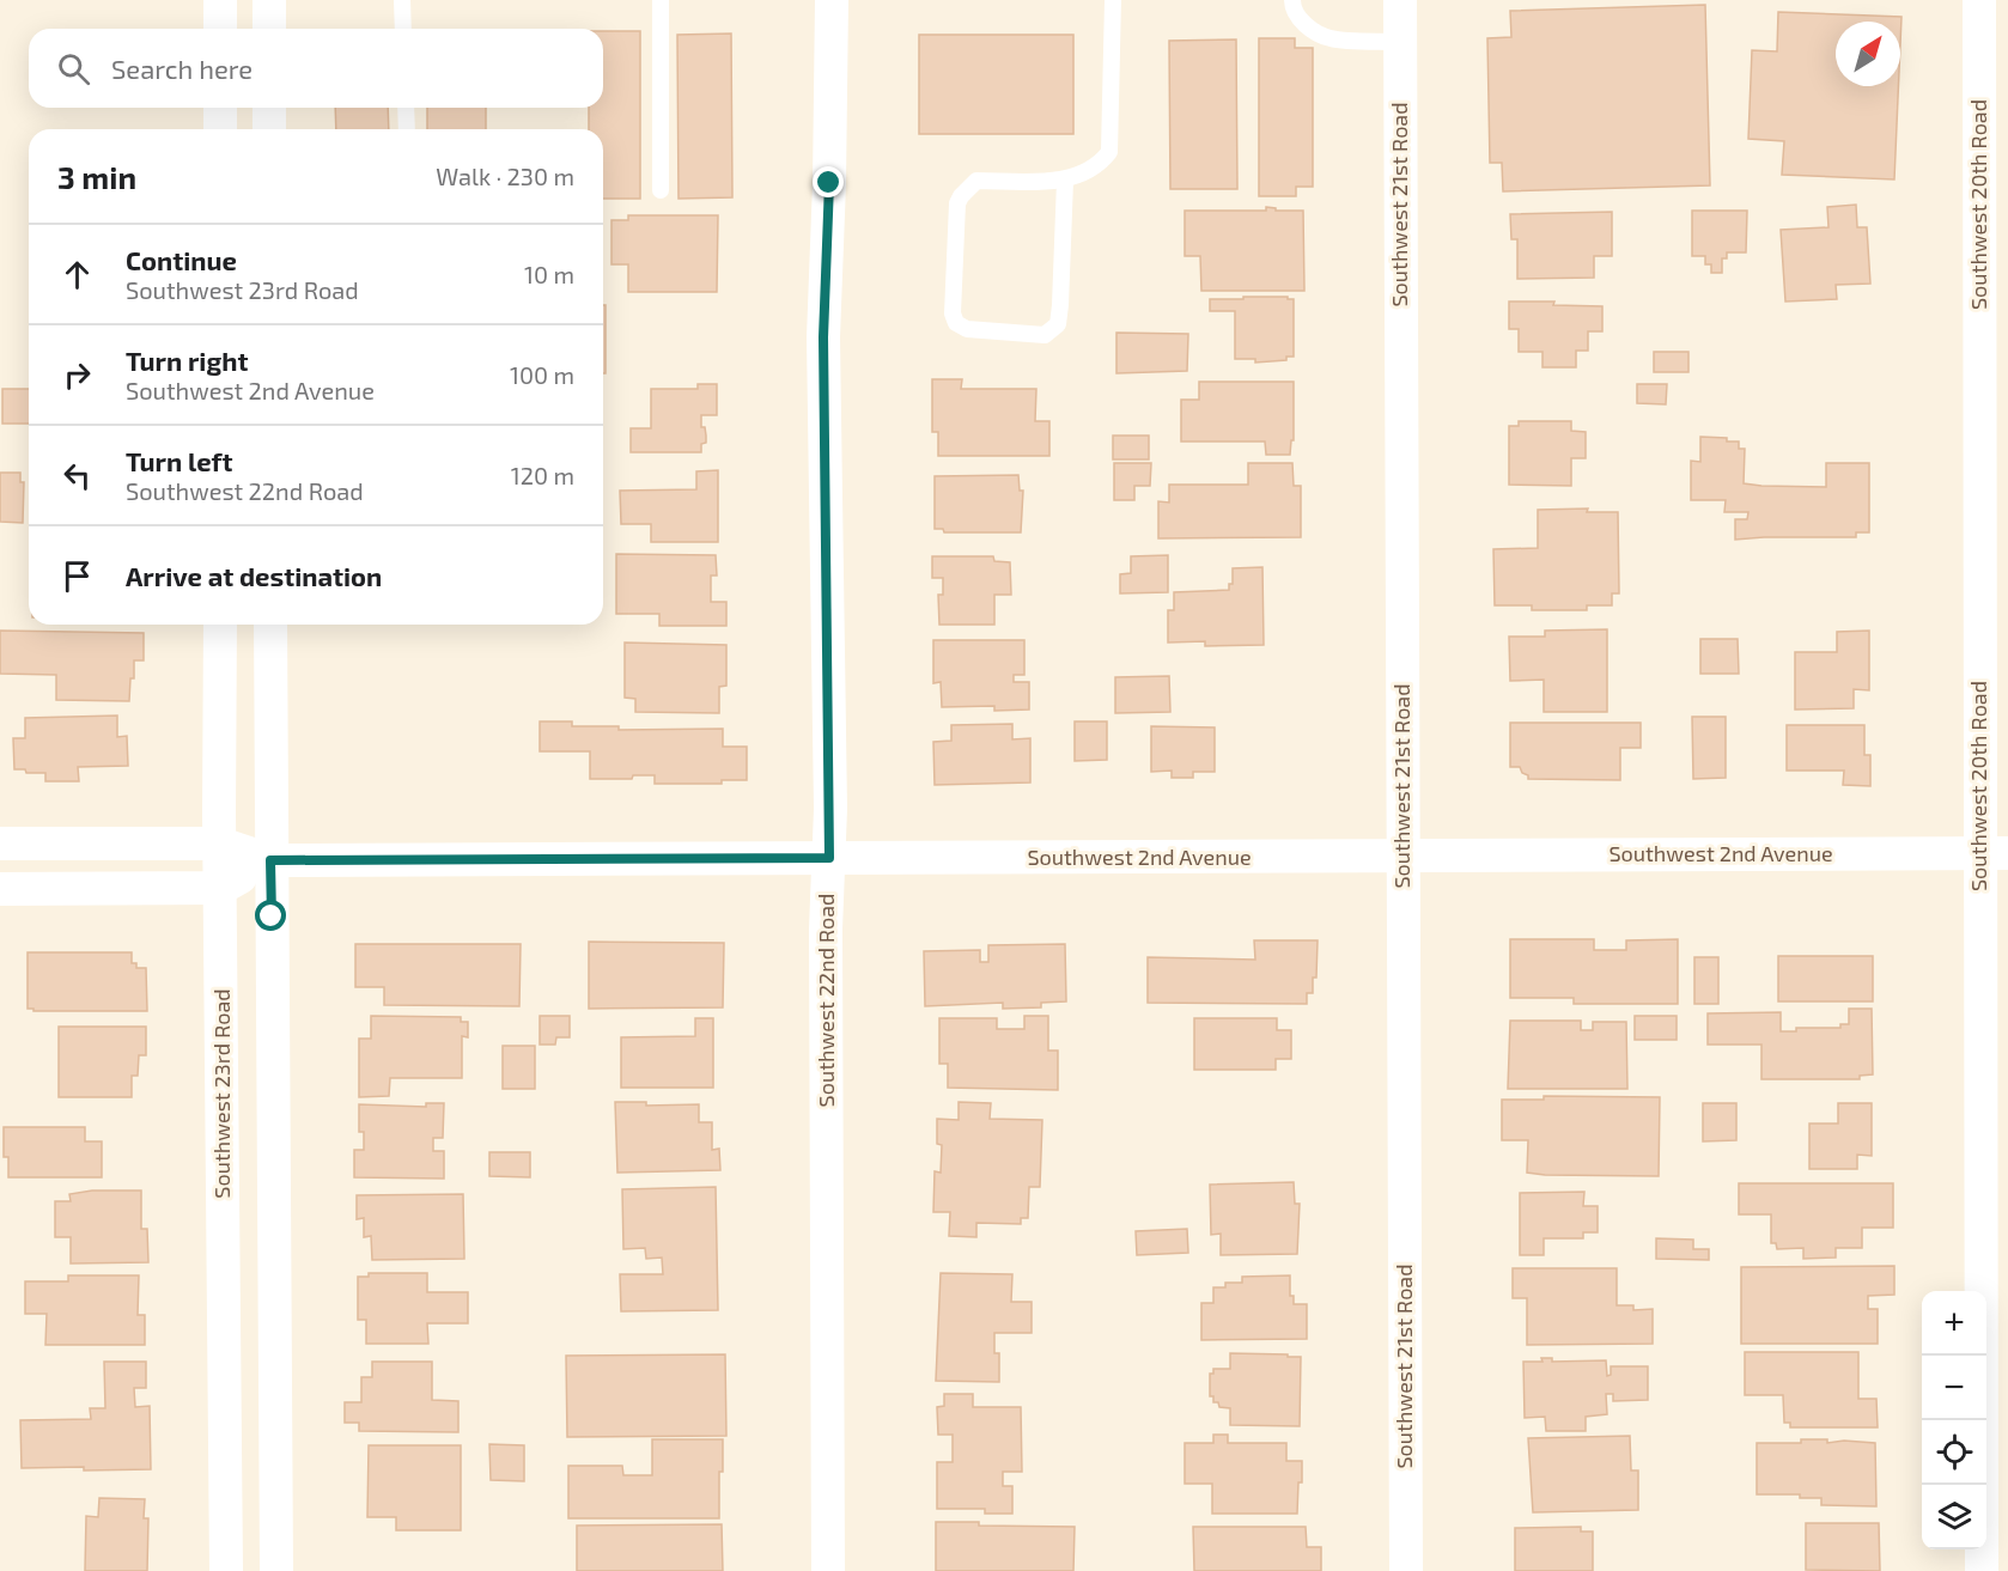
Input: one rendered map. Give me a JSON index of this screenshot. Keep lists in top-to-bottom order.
{
  "streets": {
    "street": [
      "Southwest 21st Road",
      "Southwest 20th Road",
      "Southwest 2nd Avenue",
      "Southwest 22nd Road",
      "Southwest 23rd Road"
    ]
  },
  "crossings": [
    ["Southwest 21st Road", "Southwest 2nd Avenue"],
    ["Southwest 20th Road", "Southwest 2nd Avenue"],
    ["Southwest 2nd Avenue", "Southwest 22nd Road"],
    ["Southwest 2nd Avenue", "Southwest 23rd Road"]
  ],
  "north": "top right",
  "page": {
    "search": "Search here",
    "heading": ["3 min", "Walk · 230 m"],
    "list": [
      ["Continue", "Southwest 23rd Road", "10 m"],
      ["Turn right", "Southwest 2nd Avenue", "100 m"],
      ["Turn left", "Southwest 22nd Road", "120 m"],
      "Arrive at destination"
    ],
    "map_buttons": ["+", "−"]
  }
}
